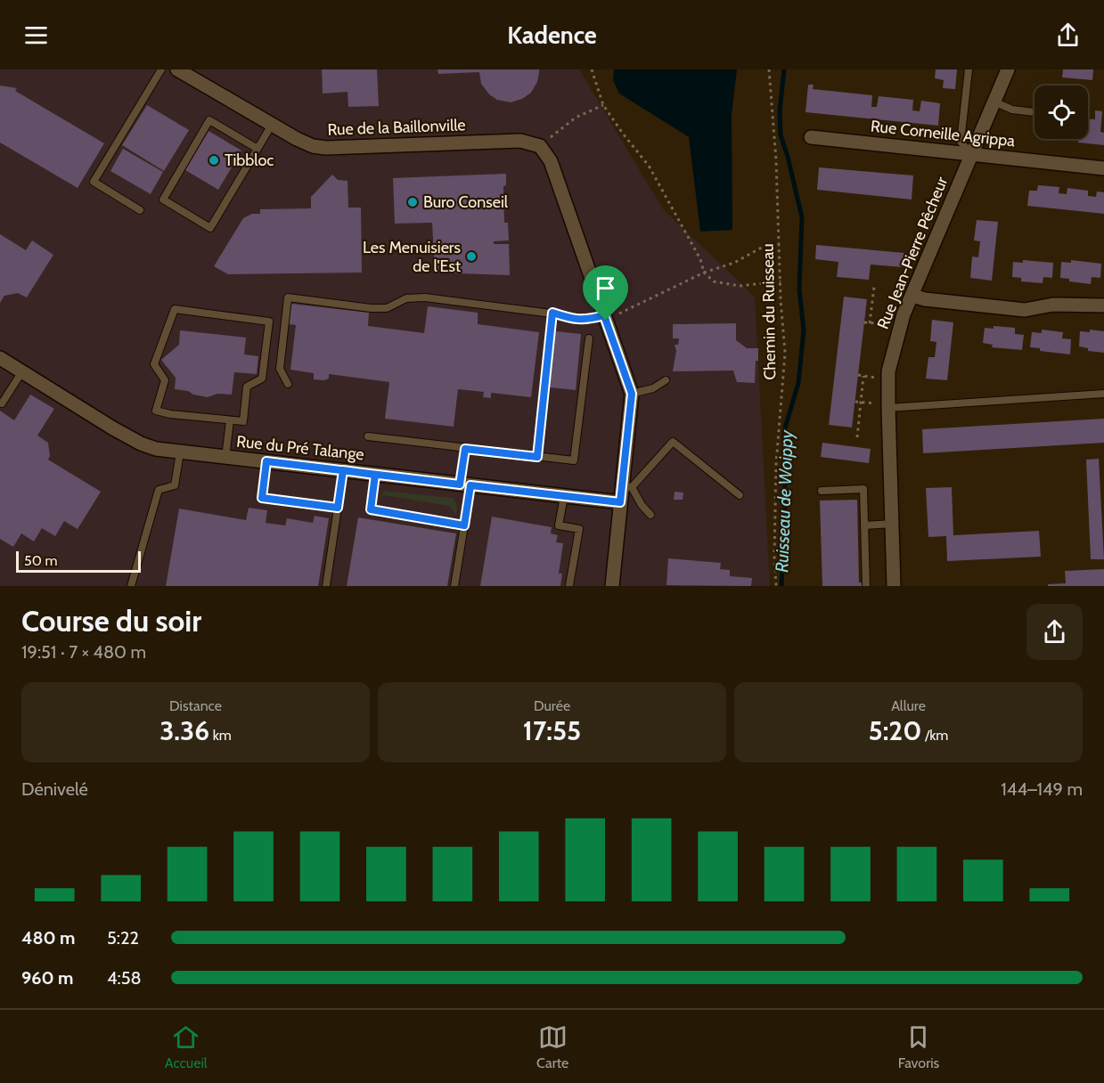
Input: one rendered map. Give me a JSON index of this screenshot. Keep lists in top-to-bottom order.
{
  "streets": {
    "street": [
      "Rue de la Baillonville",
      "Rue Corneille Agrippa",
      "Rue Jean-Pierre Pêcheur",
      "Rue du Pré Talange"
    ],
    "path": ["Chemin du Ruisseau"]
  },
  "crossings": [
    ["Rue Corneille Agrippa", "Rue Jean-Pierre Pêcheur"]
  ],
  "water": ["Ruisseau de Woippy"],
  "places": ["Tibbloc", "Buro Conseil", "Les Menuisiers de l'Est"],
  "scale_bar": "50 m",
  "page": {
    "header": "Kadence",
    "scale": "50 m",
    "heading": ["Course du soir", "19:51 · 7 × 480 m"],
    "stats": [
      ["Distance", "3.36 km"],
      ["Durée", "17:55"],
      ["Allure", "5:20 /km"]
    ],
    "chart": ["Dénivelé", "144–149 m"],
    "list": [
      {
        "name": "480 m",
        "note": "5:22"
      },
      {
        "name": "960 m",
        "note": "4:58"
      }
    ],
    "tabs": ["Accueil", "Carte", "Favoris"]
  }
}
